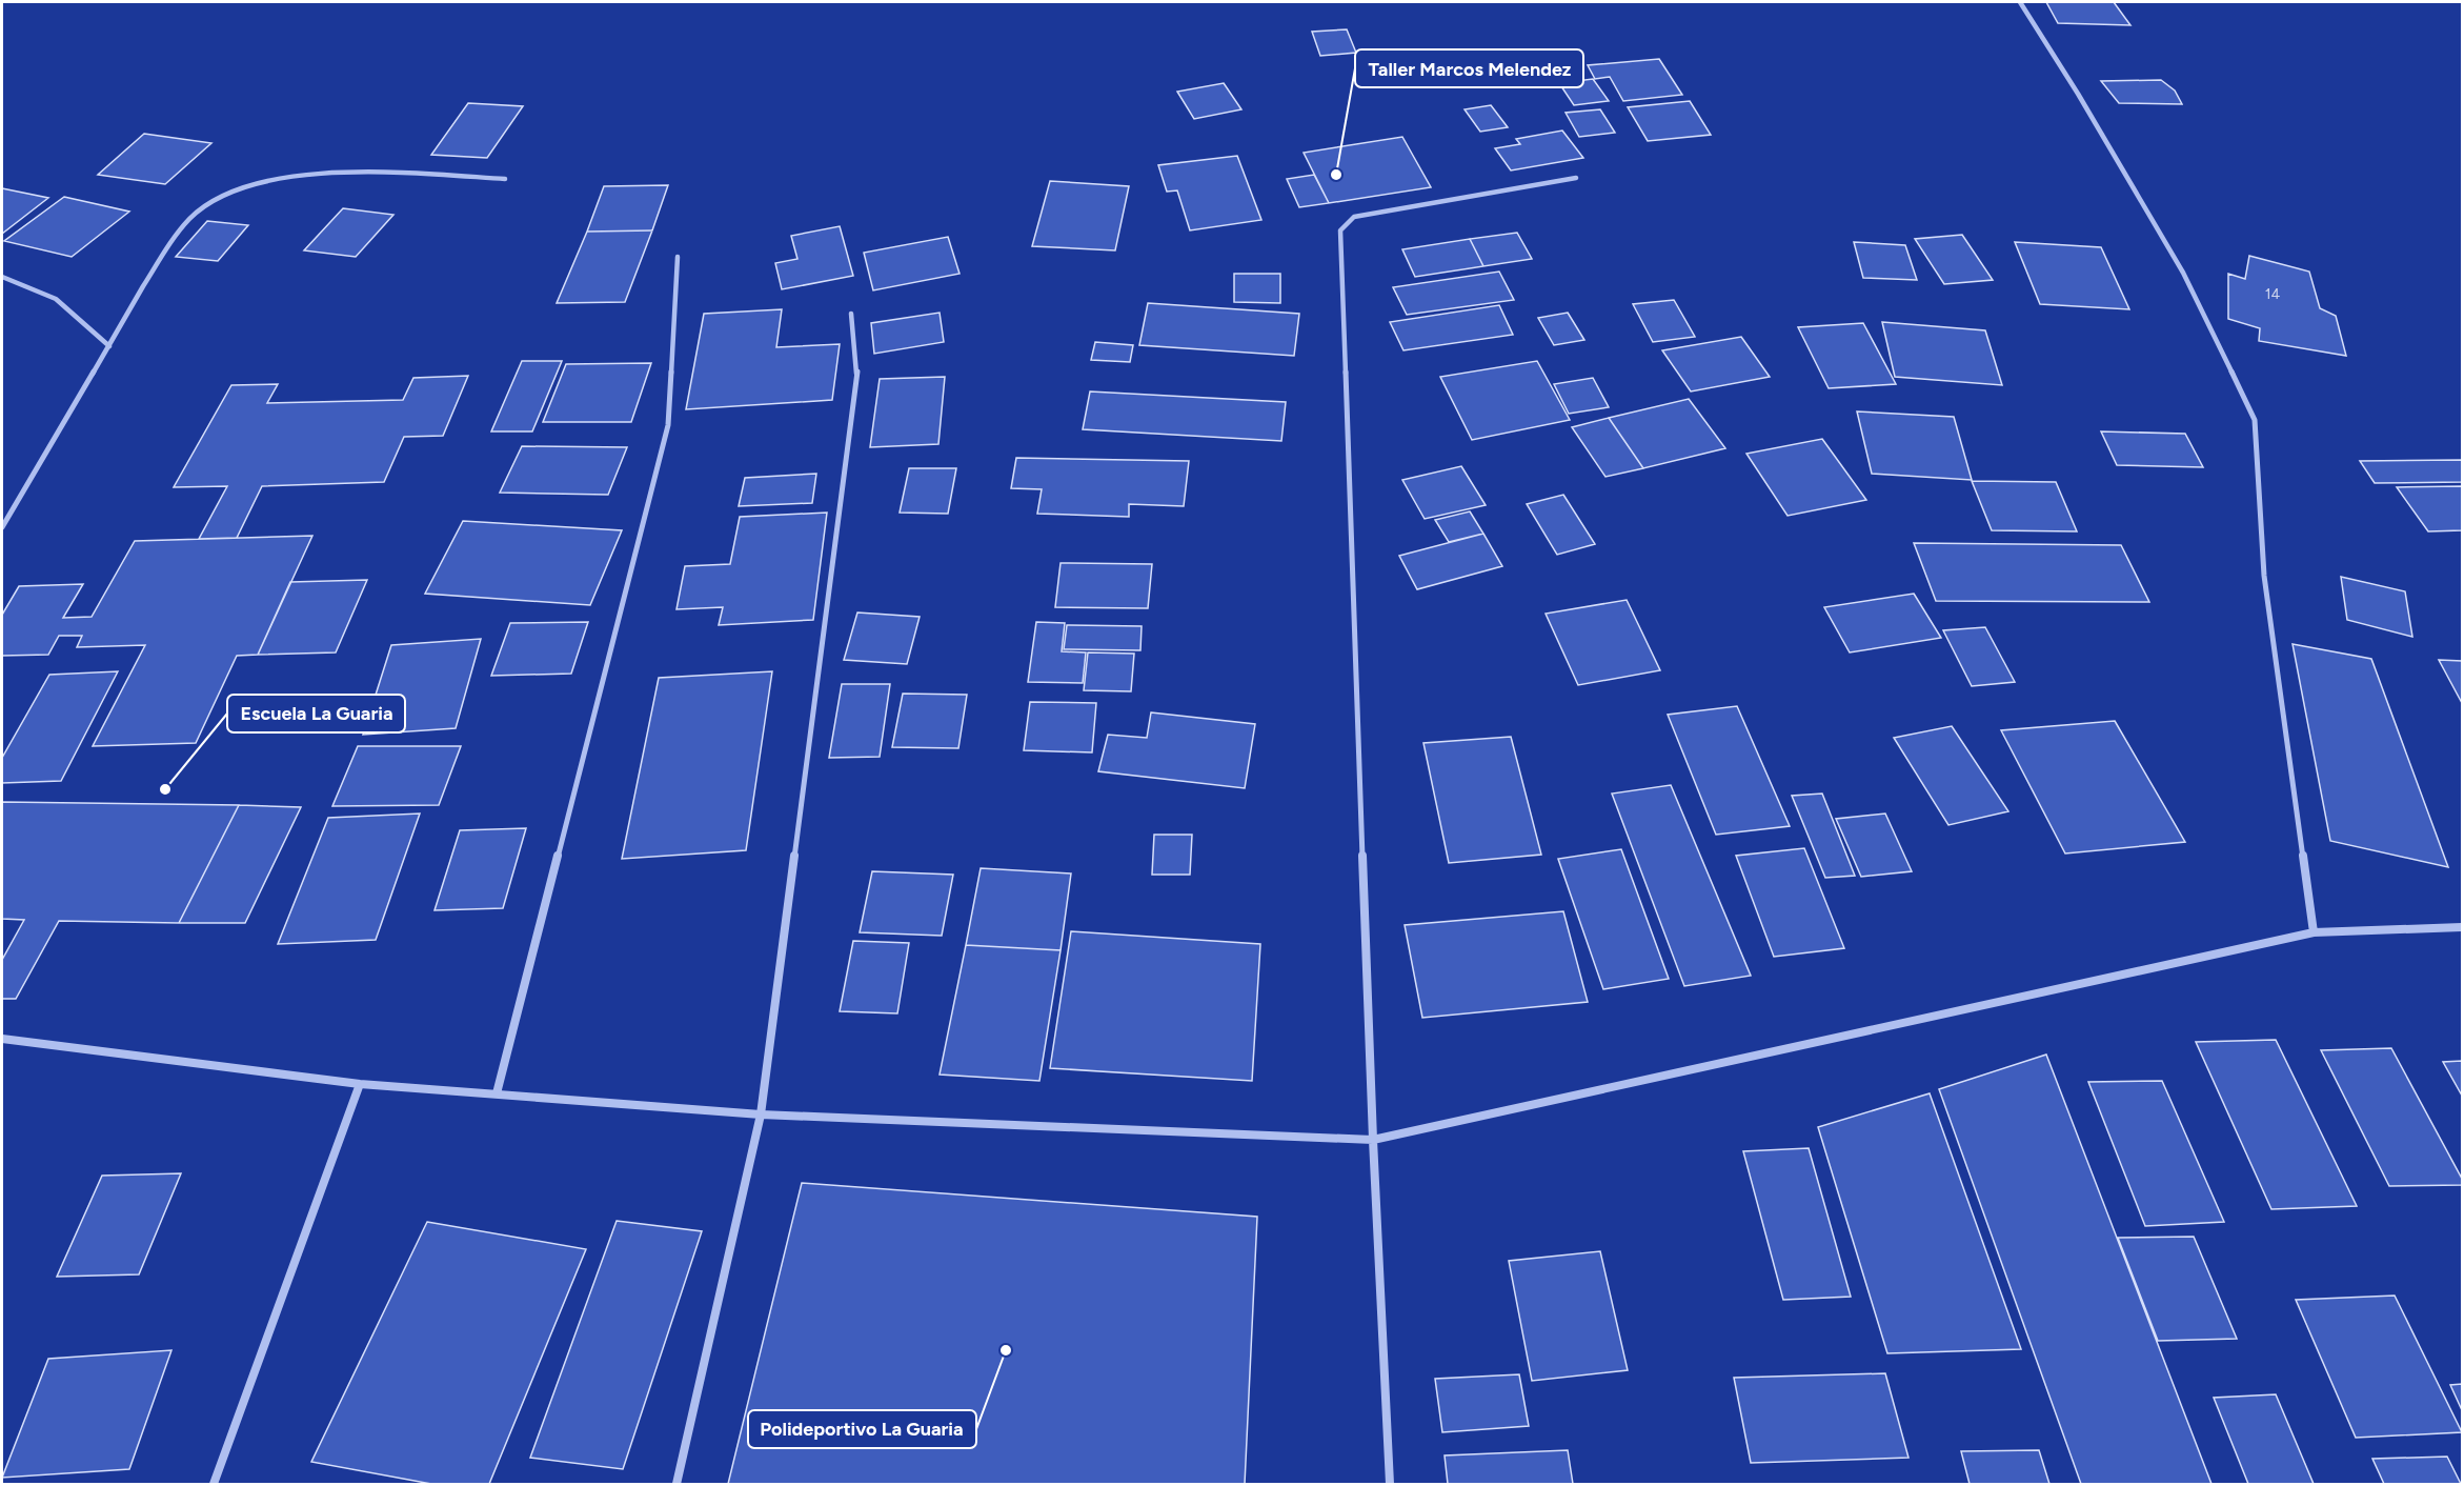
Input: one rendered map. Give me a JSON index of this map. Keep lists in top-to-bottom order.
{
  "places": ["Taller Marcos Melendez", "Escuela La Guaria", "Polideportivo La Guaria"],
  "house_numbers": ["14"]
}
